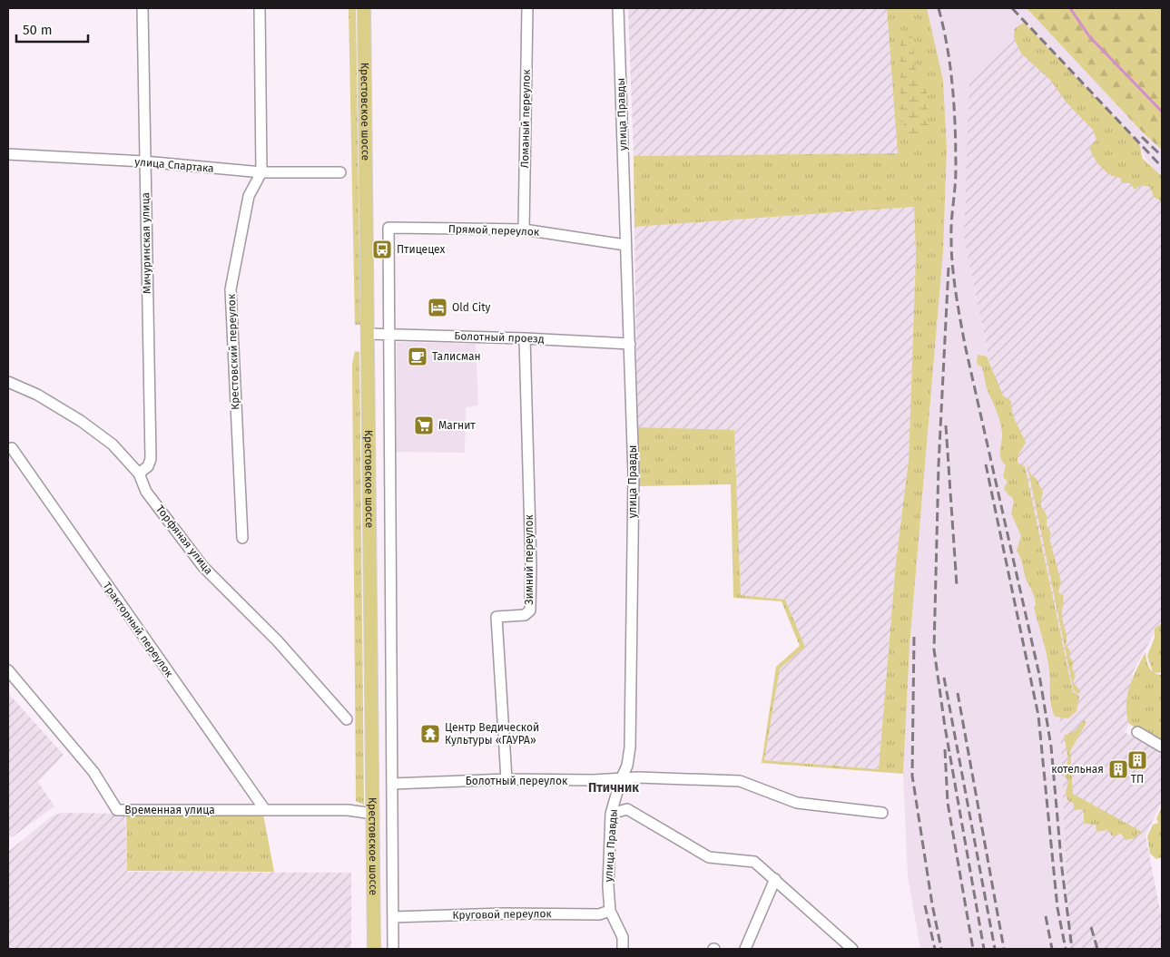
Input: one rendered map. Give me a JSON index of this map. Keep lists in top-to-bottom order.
{
  "streets": {
    "main road": ["Крестовское шоссе"],
    "street": [
      "улица Правды",
      "Ломаный переулок",
      "улица Спартака",
      "Прямой переулок",
      "Мичуринская улица",
      "Болотный проезд",
      "Крестовский переулок",
      "Торфяная улица",
      "Зимний переулок",
      "Тракторный переулок",
      "Болотный переулок",
      "Временная улица",
      "Круговой переулок"
    ]
  },
  "crossings": [
    ["Крестовское шоссе", "Болотный проезд"],
    ["Крестовское шоссе", "Временная улица"],
    ["улица Правды", "Прямой переулок"],
    ["улица Правды", "Болотный проезд"],
    ["улица Правды", "Болотный переулок"],
    ["улица Правды", "Круговой переулок"],
    ["Ломаный переулок", "Прямой переулок"],
    ["улица Спартака", "Мичуринская улица"],
    ["улица Спартака", "Крестовский переулок"],
    ["Прямой переулок", "Болотный проезд"],
    ["Мичуринская улица", "Торфяная улица"],
    ["Болотный проезд", "Зимний переулок"],
    ["Зимний переулок", "Болотный переулок"],
    ["Тракторный переулок", "Временная улица"]
  ],
  "districts": ["Птичник"],
  "places": {
    "bus stop": ["Птицецех"],
    "hotel": ["Old City"],
    "cafe": ["Талисман"],
    "supermarket": ["Магнит"],
    "temple": ["Центр Ведической Культуры «ГАУРА»"],
    "building": ["ТП", "котельная"]
  },
  "scale_bar": "50 m"
}
